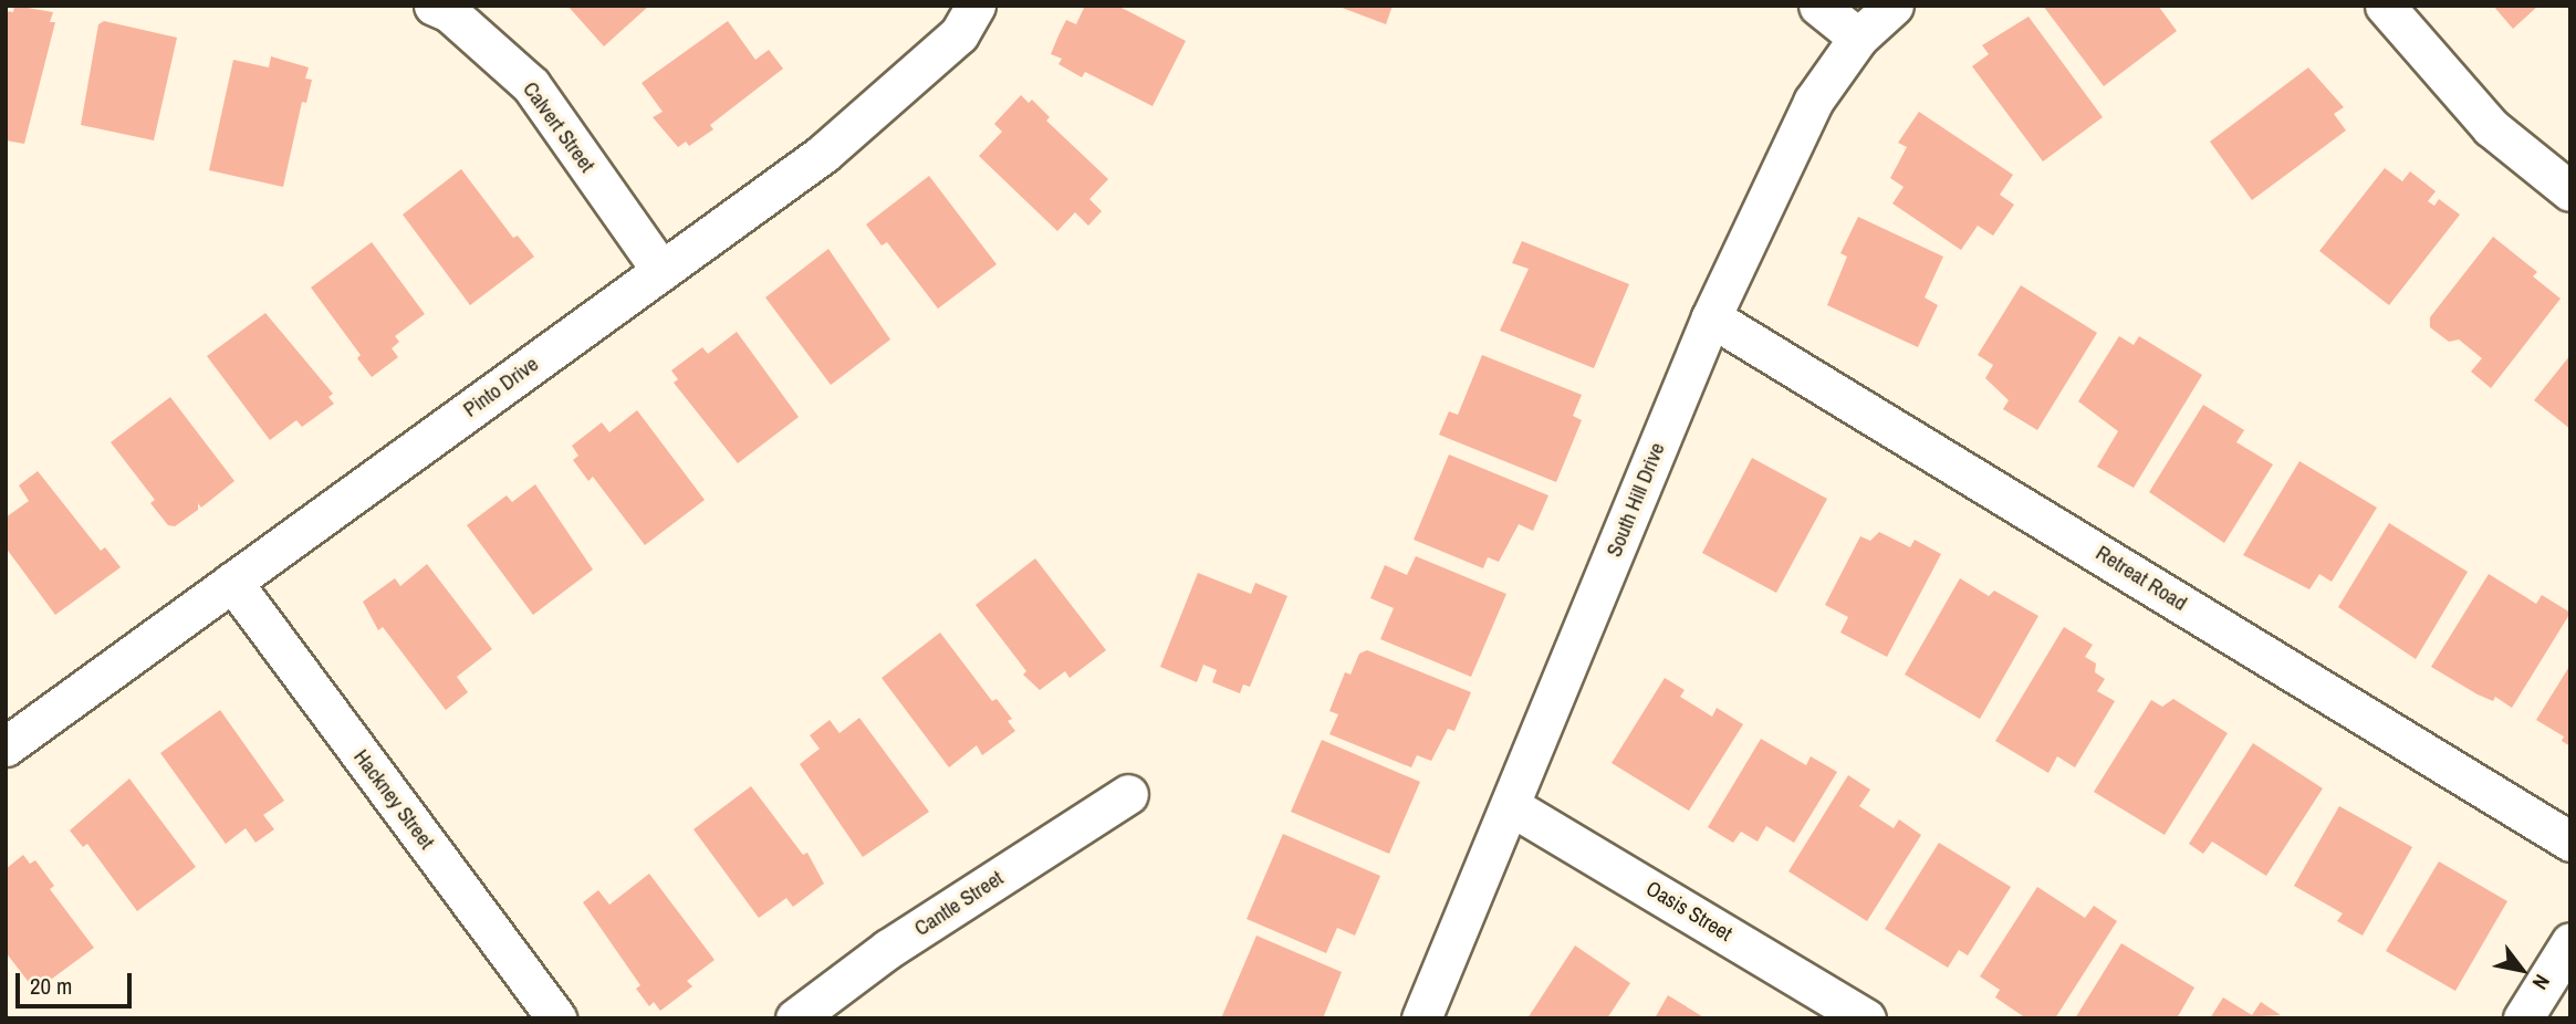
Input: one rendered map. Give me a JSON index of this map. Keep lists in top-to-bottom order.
{
  "streets": {
    "street": [
      "Calvert Street",
      "Pinto Drive",
      "South Hill Drive",
      "Retreat Road",
      "Hackney Street",
      "Cantle Street",
      "Oasis Street"
    ]
  },
  "crossings": [
    ["Calvert Street", "Pinto Drive"],
    ["Pinto Drive", "Hackney Street"],
    ["South Hill Drive", "Retreat Road"],
    ["South Hill Drive", "Oasis Street"]
  ],
  "scale_bar": "20 m",
  "north": "bottom right"
}
